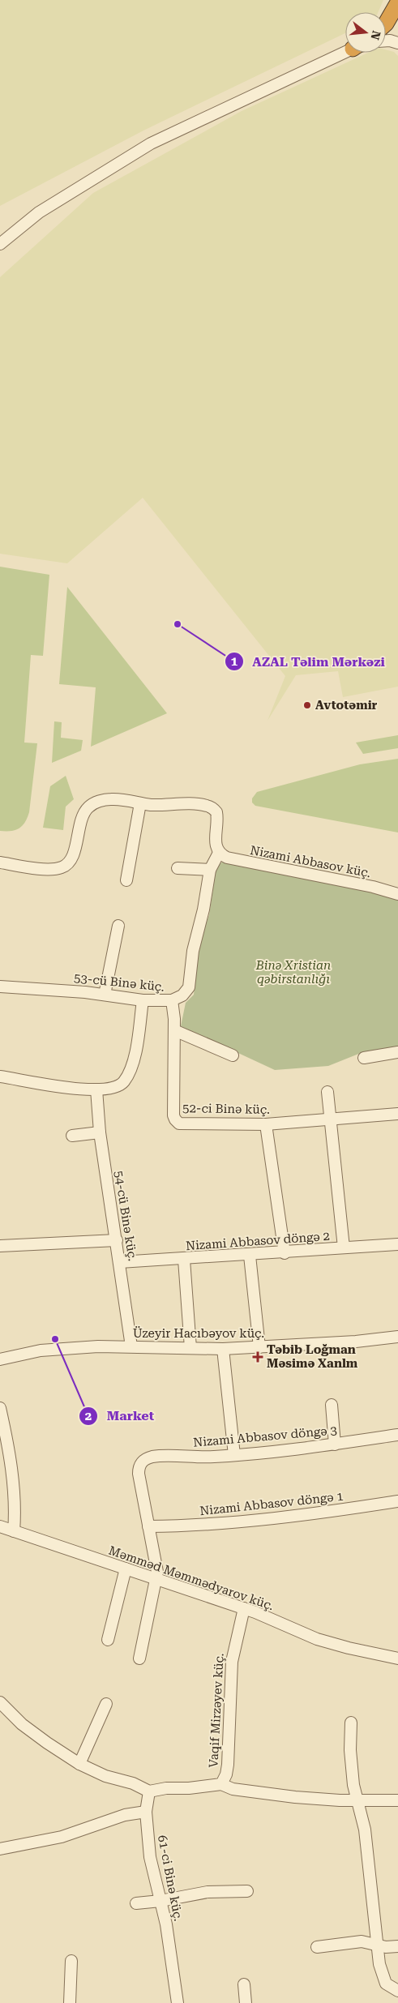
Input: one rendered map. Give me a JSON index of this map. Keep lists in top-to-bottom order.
{
  "streets": {
    "street": [
      "Nizami Abbasov küç.",
      "53-cü Binə küç.",
      "52-ci Binə küç.",
      "54-cü Binə küç.",
      "Nizami Abbasov döngə 2",
      "Üzeyir Hacıbəyov küç.",
      "Nizami Abbasov döngə 3",
      "Nizami Abbasov döngə 1",
      "Məmməd Məmmədyarov küç.",
      "Vaqif Mirzəyev küç.",
      "61-ci Binə küç."
    ]
  },
  "crossings": [
    ["Nizami Abbasov küç.", "53-cü Binə küç."],
    ["53-cü Binə küç.", "52-ci Binə küç."],
    ["54-cü Binə küç.", "Nizami Abbasov döngə 2"],
    ["54-cü Binə küç.", "Üzeyir Hacıbəyov küç."],
    ["Nizami Abbasov döngə 3", "Nizami Abbasov döngə 1"],
    ["Nizami Abbasov döngə 3", "Məmməd Məmmədyarov küç."],
    ["Məmməd Məmmədyarov küç.", "Vaqif Mirzəyev küç."],
    ["Vaqif Mirzəyev küç.", "61-ci Binə küç."]
  ],
  "parks": ["Binə Xristian qəbirstanlığı"],
  "places": {
    "other": ["AZAL Təlim Mərkəzi", "Avtotəmir", "Market"],
    "health": ["Təbib Loğman Məsimə Xanlm"]
  },
  "north": "right"
}
